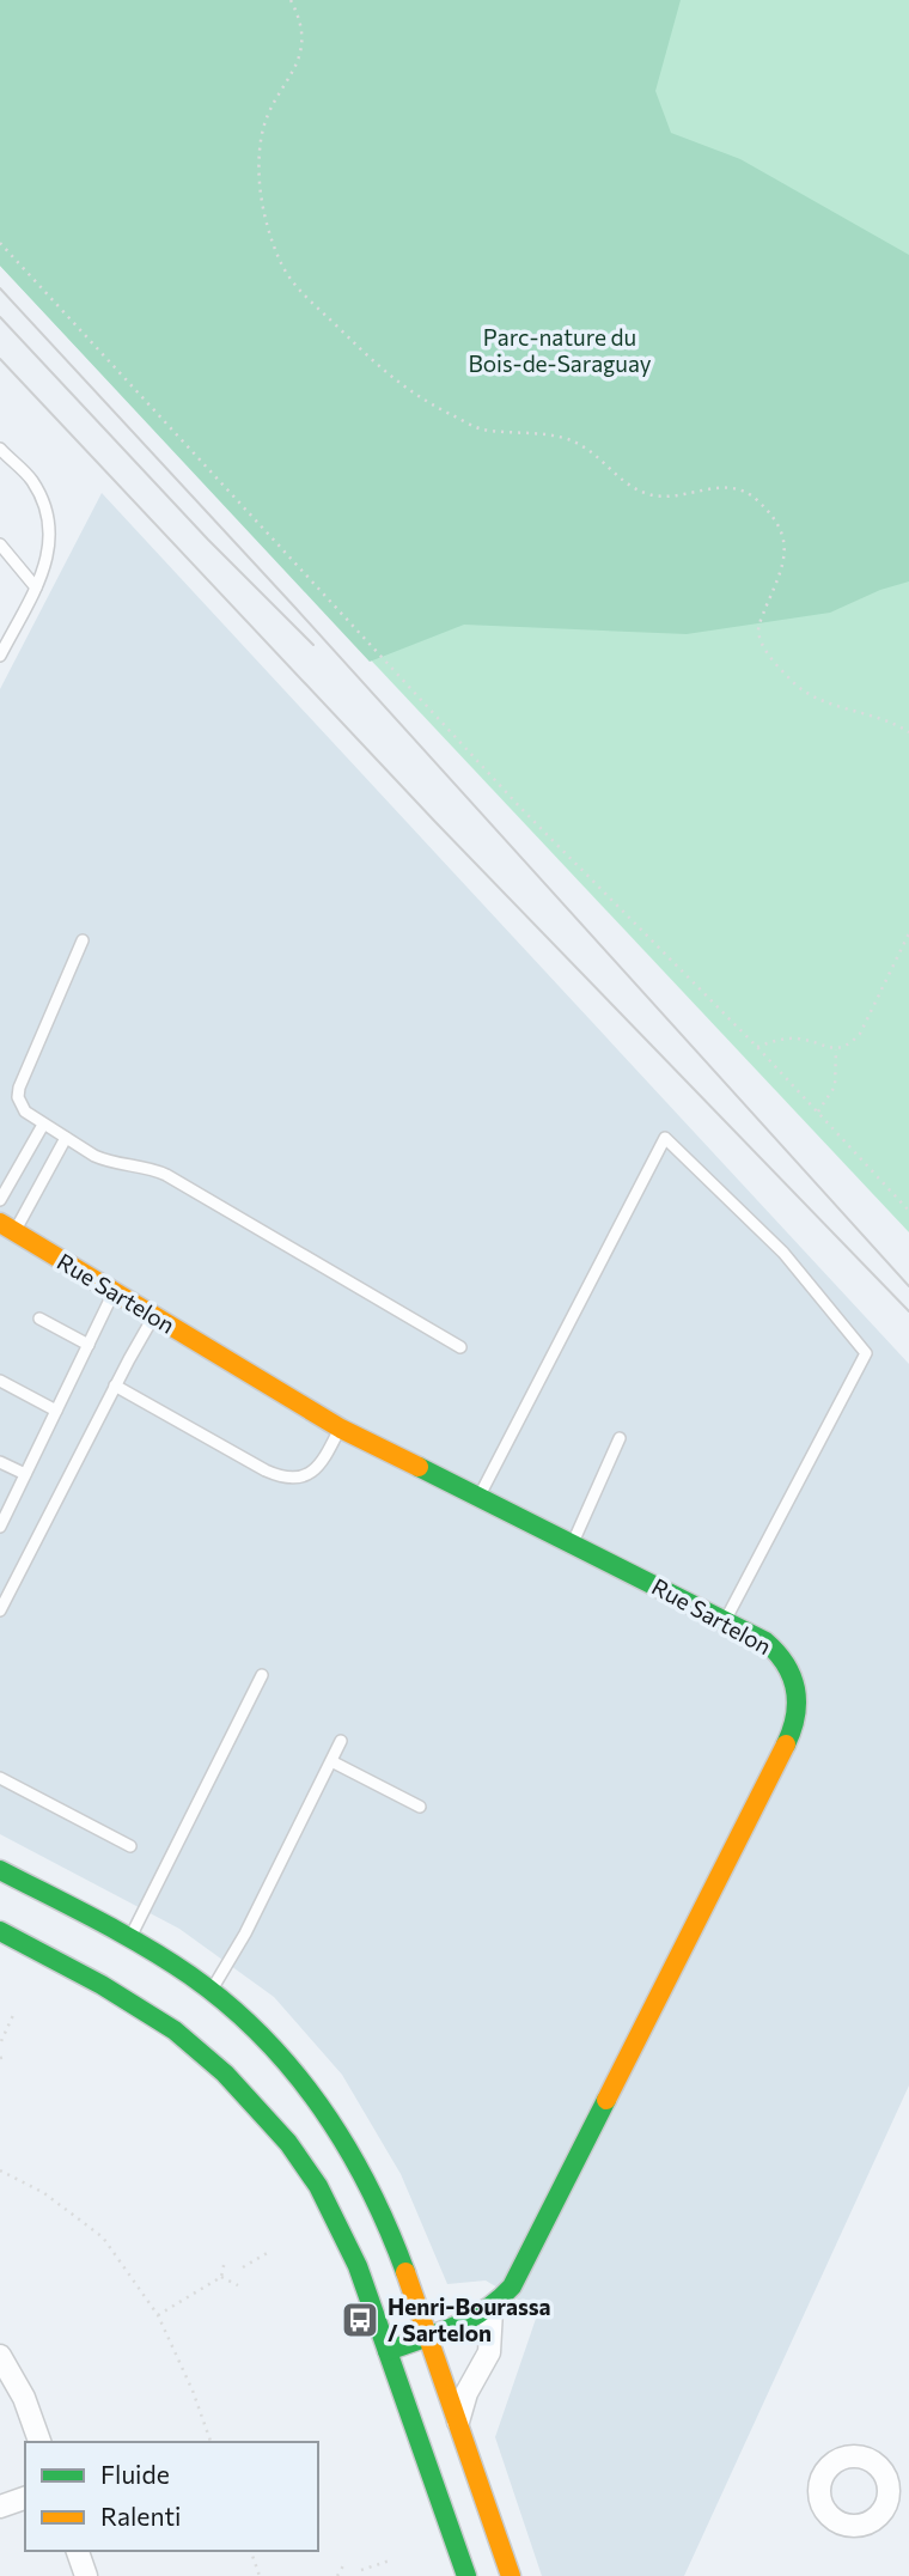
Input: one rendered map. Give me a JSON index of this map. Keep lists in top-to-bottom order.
{
  "streets": {
    "main road": ["Rue Sartelon"]
  },
  "parks": ["Parc-nature du Bois-de-Saraguay"],
  "places": {
    "bus stop": ["Henri-Bourassa / Sartelon"]
  },
  "legend": ["Fluide", "Ralenti"]
}
